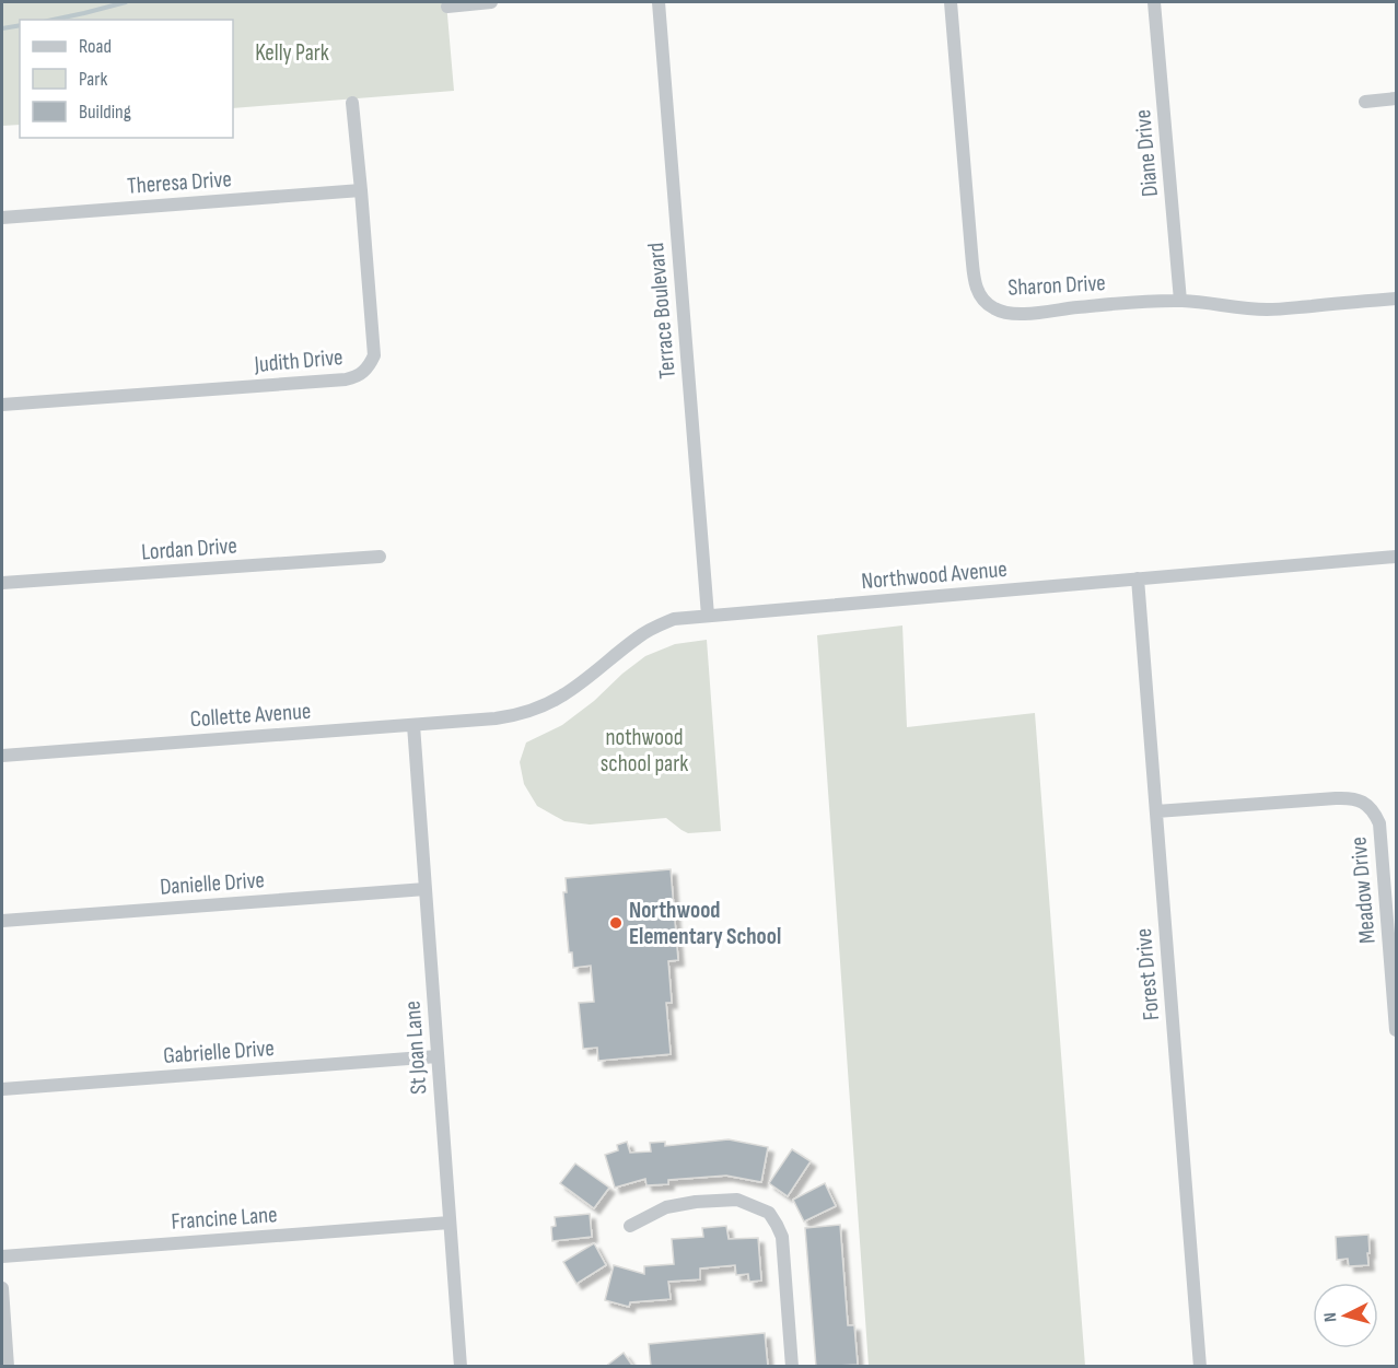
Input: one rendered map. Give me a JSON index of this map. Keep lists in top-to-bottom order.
{
  "streets": {
    "street": [
      "Diane Drive",
      "Theresa Drive",
      "Sharon Drive",
      "Terrace Boulevard",
      "Judith Drive",
      "Lordan Drive",
      "Northwood Avenue",
      "Collette Avenue",
      "Danielle Drive",
      "Meadow Drive",
      "Forest Drive",
      "St Joan Lane",
      "Gabrielle Drive",
      "Francine Lane"
    ]
  },
  "crossings": [
    ["Diane Drive", "Sharon Drive"],
    ["Theresa Drive", "Judith Drive"],
    ["Terrace Boulevard", "Northwood Avenue"],
    ["Northwood Avenue", "Collette Avenue"],
    ["Northwood Avenue", "Forest Drive"],
    ["Collette Avenue", "St Joan Lane"],
    ["Danielle Drive", "St Joan Lane"],
    ["Meadow Drive", "Forest Drive"],
    ["St Joan Lane", "Gabrielle Drive"],
    ["St Joan Lane", "Francine Lane"]
  ],
  "parks": ["Kelly Park", "nothwood school park"],
  "places": ["Northwood Elementary School"],
  "legend": ["Road", "Park", "Building"],
  "north": "left"
}
